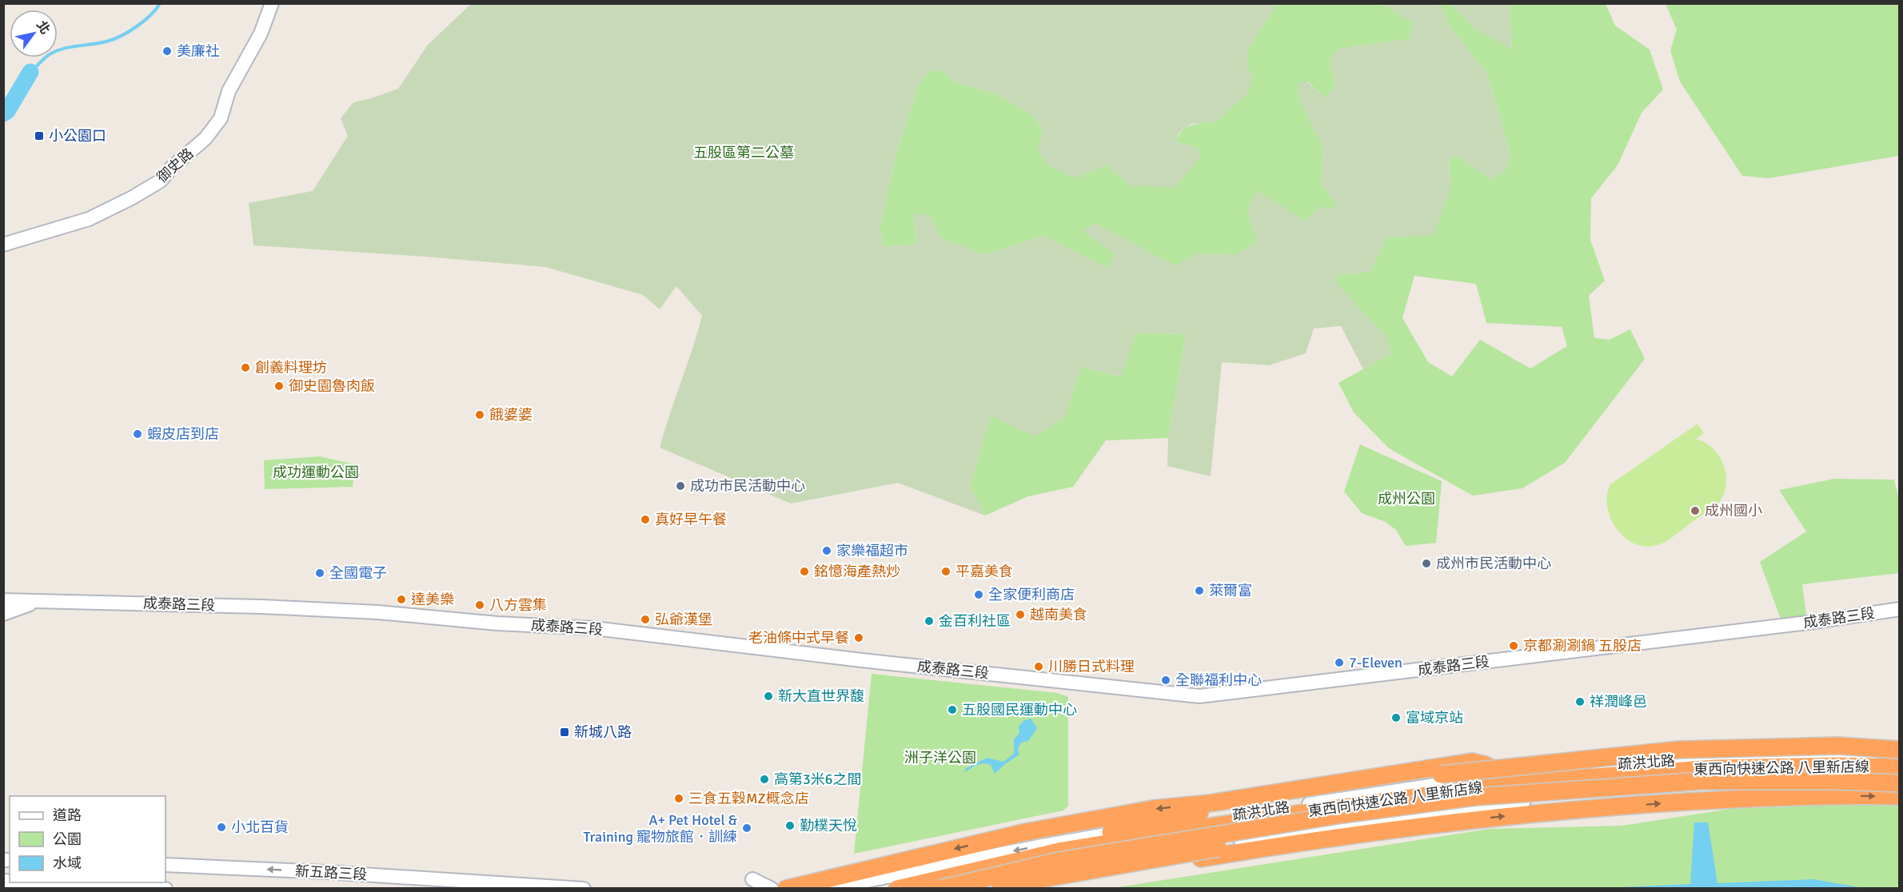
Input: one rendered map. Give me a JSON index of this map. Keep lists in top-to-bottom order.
{
  "streets": {
    "highway": ["東西向快速公路 八里新店線"],
    "street": [
      "御史路",
      "成泰路三段",
      "疏洪北路",
      "新五路三段"
    ]
  },
  "crossings": [
    ["疏洪北路", "東西向快速公路 八里新店線"]
  ],
  "one_way": ["新五路三段"],
  "parks": [
    "五股區第二公墓",
    "成功運動公園",
    "成州公園",
    "洲子洋公園"
  ],
  "places": {
    "other": [
      "美廉社",
      "創義料理坊",
      "御史園魯肉飯",
      "餓婆婆",
      "蝦皮店到店",
      "成功市民活動中心",
      "成州國小",
      "真好早午餐",
      "家樂福超市",
      "成州市民活動中心",
      "銘憶海產熱炒",
      "平嘉美食",
      "全國電子",
      "萊爾富",
      "全家便利商店",
      "達美樂",
      "八方雲集",
      "越南美食",
      "弘爺漢堡",
      "金百利社區",
      "老油條中式早餐",
      "京都涮涮鍋 五股店",
      "7-Eleven",
      "川勝日式料理",
      "全聯福利中心",
      "新大直世界馥",
      "祥潤峰邑",
      "五股國民運動中心",
      "富域京站",
      "高第3米6之間",
      "三食五穀MZ概念店",
      "勤樸天悅",
      "小北百貨",
      "A+ Pet Hotel & Training 寵物旅館．訓練"
    ],
    "transit": ["小公園口", "新城八路"]
  },
  "legend": ["道路", "公園", "水域"],
  "north": "top right"
}
